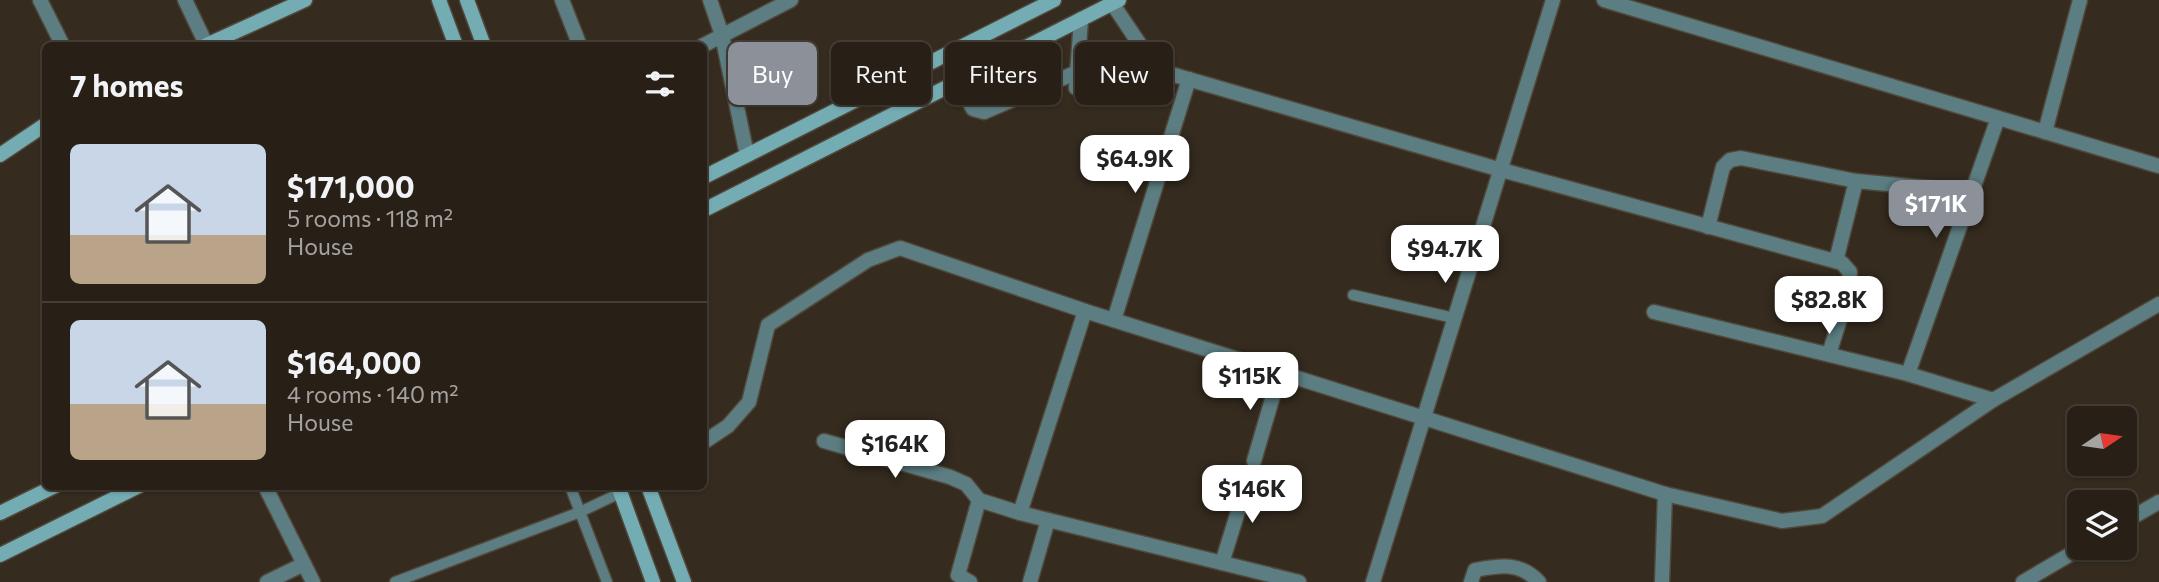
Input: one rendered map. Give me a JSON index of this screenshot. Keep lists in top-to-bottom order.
{
  "north": "right",
  "page": {
    "chip": [
      "Buy",
      "Rent",
      "Filters",
      "New"
    ],
    "heading": "7 homes",
    "list": [
      {
        "name": "$171,000",
        "note": "5 rooms · 118 m² · House"
      },
      {
        "name": "$164,000",
        "note": "4 rooms · 140 m² · House"
      }
    ],
    "price": [
      "$64.9K",
      "$171K",
      "$94.7K",
      "$82.8K",
      "$115K",
      "$164K",
      "$146K"
    ]
  }
}
